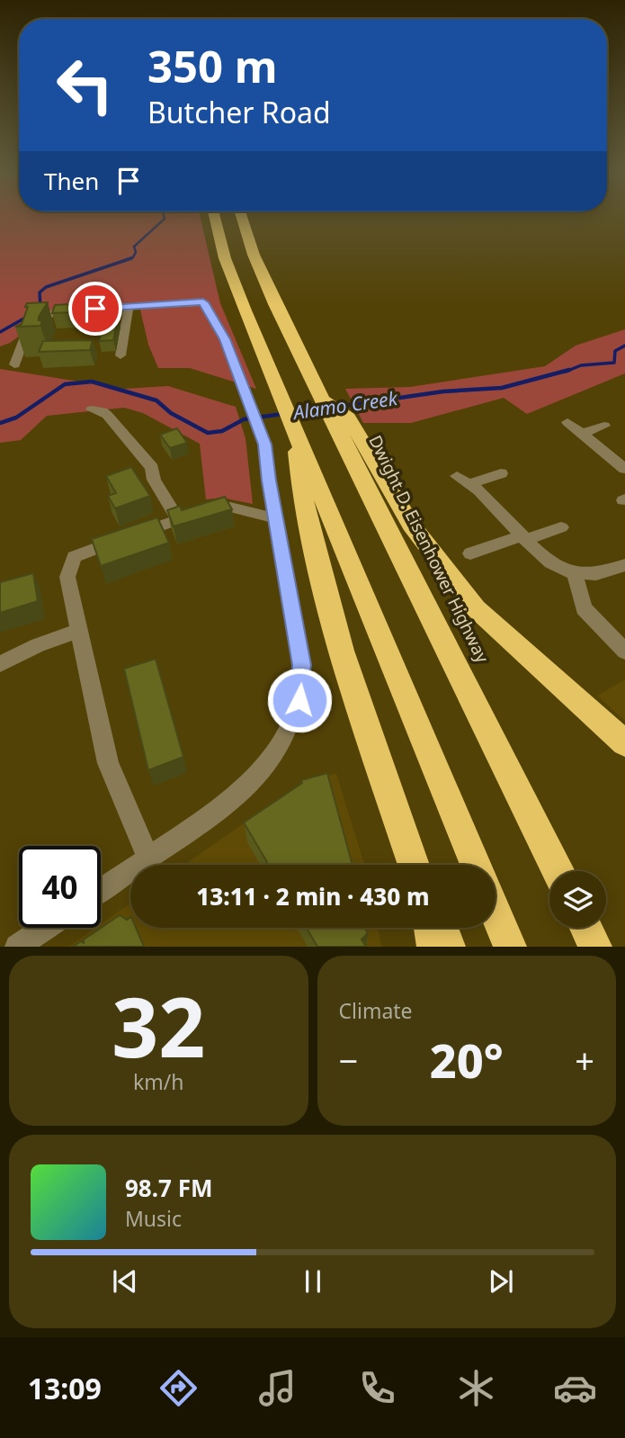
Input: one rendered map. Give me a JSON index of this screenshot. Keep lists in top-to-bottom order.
{
  "streets": {
    "highway": ["Dwight D. Eisenhower Highway"]
  },
  "water": ["Alamo Creek"],
  "page": {
    "turn": ["350 m", "Butcher Road"],
    "then": "Then",
    "limit": "40",
    "trip": "13:11 · 2 min · 430 m",
    "tile": [
      ["32", "km/h"],
      "Climate"
    ],
    "heat": ["−", "20°", "+"],
    "song": ["98.7 FM", "Music"],
    "tabs": "13:09"
  }
}
